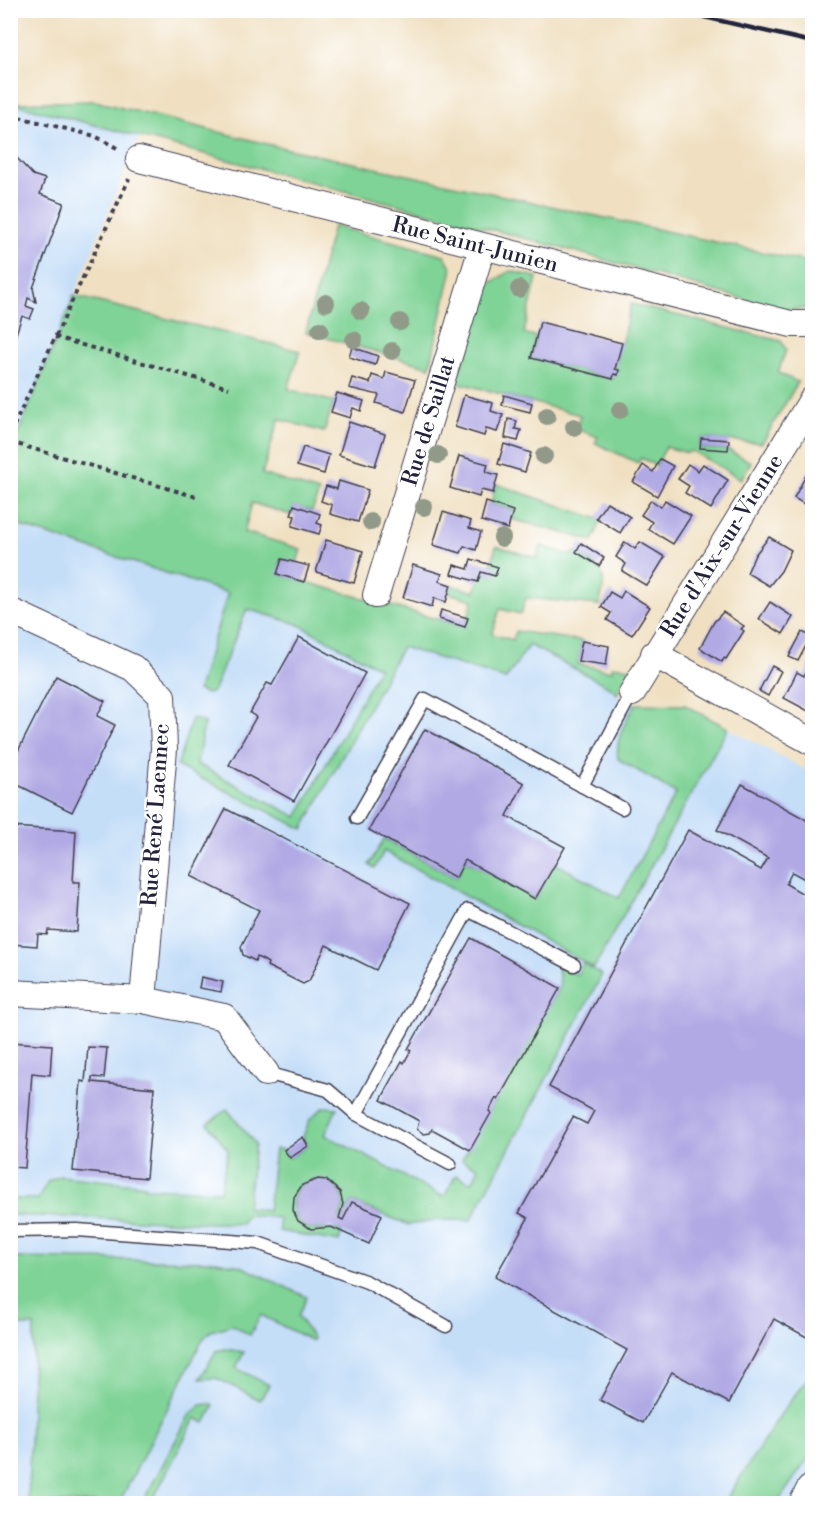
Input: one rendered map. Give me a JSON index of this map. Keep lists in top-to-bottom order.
{
  "streets": {
    "street": [
      "Rue Saint-Junien",
      "Rue de Saillat",
      "Rue d'Aix-sur-Vienne",
      "Rue René Laennec"
    ]
  },
  "crossings": [
    ["Rue Saint-Junien", "Rue de Saillat"]
  ]
}
